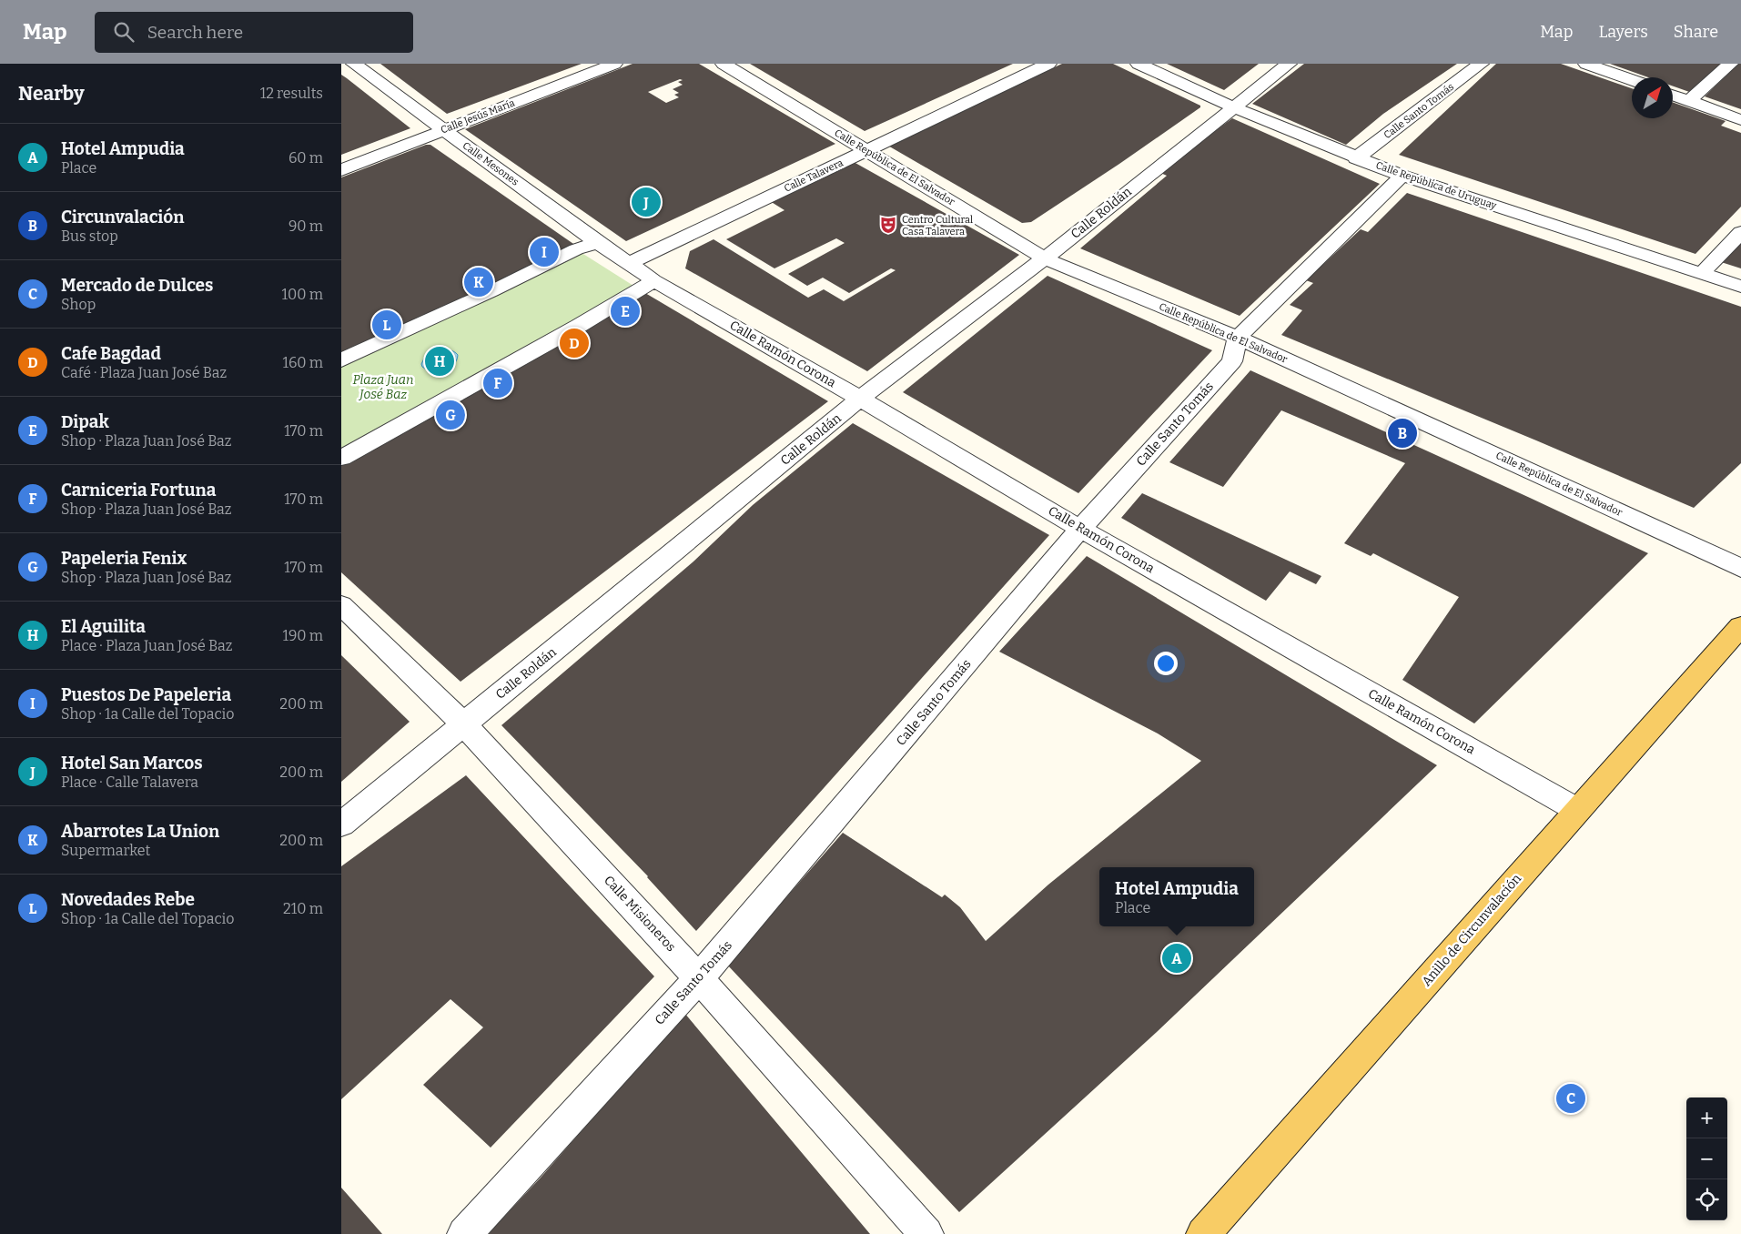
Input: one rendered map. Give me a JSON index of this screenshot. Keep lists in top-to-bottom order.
{
  "streets": {
    "main road": ["Anillo de Circunvalación"],
    "street": [
      "Calle Santo Tomás",
      "Calle Jesús María",
      "Calle Mesones",
      "Calle República de El Salvador",
      "Calle Talavera",
      "Calle República de Uruguay",
      "Calle Roldán",
      "Calle Ramón Corona",
      "Calle Misioneros"
    ]
  },
  "crossings": [
    ["Calle Santo Tomás", "Calle República de El Salvador"],
    ["Calle Santo Tomás", "Calle República de Uruguay"],
    ["Calle Santo Tomás", "Calle Ramón Corona"],
    ["Calle Santo Tomás", "Calle Misioneros"],
    ["Calle Jesús María", "Calle Mesones"],
    ["Calle Mesones", "Calle Talavera"],
    ["Calle Mesones", "Calle Ramón Corona"],
    ["Calle República de El Salvador", "Calle Talavera"],
    ["Calle República de El Salvador", "Calle Roldán"],
    ["Calle Talavera", "Calle Ramón Corona"],
    ["Calle República de Uruguay", "Calle Roldán"],
    ["Calle Roldán", "Calle Ramón Corona"],
    ["Calle Roldán", "Calle Misioneros"],
    ["Calle Ramón Corona", "Anillo de Circunvalación"]
  ],
  "parks": ["Plaza Juan José Baz"],
  "places": {
    "theatre": ["Centro Cultural Casa Talavera"]
  },
  "north": "top right",
  "page": {
    "header": "Map",
    "search": "Search here",
    "nav": ["Map", "Layers", "Share"],
    "heading": ["Nearby", "12 results"],
    "list": [
      {
        "mark": "A",
        "name": "Hotel Ampudia",
        "note": "Place",
        "value": "60 m"
      },
      {
        "mark": "B",
        "name": "Circunvalación",
        "note": "Bus stop",
        "value": "90 m"
      },
      {
        "mark": "C",
        "name": "Mercado de Dulces",
        "note": "Shop",
        "value": "100 m"
      },
      {
        "mark": "D",
        "name": "Cafe Bagdad",
        "note": "Café · Plaza Juan José Baz",
        "value": "160 m"
      },
      {
        "mark": "E",
        "name": "Dipak",
        "note": "Shop · Plaza Juan José Baz",
        "value": "170 m"
      },
      {
        "mark": "F",
        "name": "Carniceria Fortuna",
        "note": "Shop · Plaza Juan José Baz",
        "value": "170 m"
      },
      {
        "mark": "G",
        "name": "Papeleria Fenix",
        "note": "Shop · Plaza Juan José Baz",
        "value": "170 m"
      },
      {
        "mark": "H",
        "name": "El Aguilita",
        "note": "Place · Plaza Juan José Baz",
        "value": "190 m"
      },
      {
        "mark": "I",
        "name": "Puestos De Papeleria",
        "note": "Shop · 1a Calle del Topacio",
        "value": "200 m"
      },
      {
        "mark": "J",
        "name": "Hotel San Marcos",
        "note": "Place · Calle Talavera",
        "value": "200 m"
      },
      {
        "mark": "K",
        "name": "Abarrotes La Union",
        "note": "Supermarket",
        "value": "200 m"
      },
      {
        "mark": "L",
        "name": "Novedades Rebe",
        "note": "Shop · 1a Calle del Topacio",
        "value": "210 m"
      }
    ],
    "pins": [
      "J",
      "I",
      "K",
      "E",
      "L",
      "D",
      "H",
      "F",
      "G",
      "B",
      "A",
      "C"
    ],
    "popup": ["Hotel Ampudia", "Place"],
    "map_buttons": ["+", "−"]
  }
}
